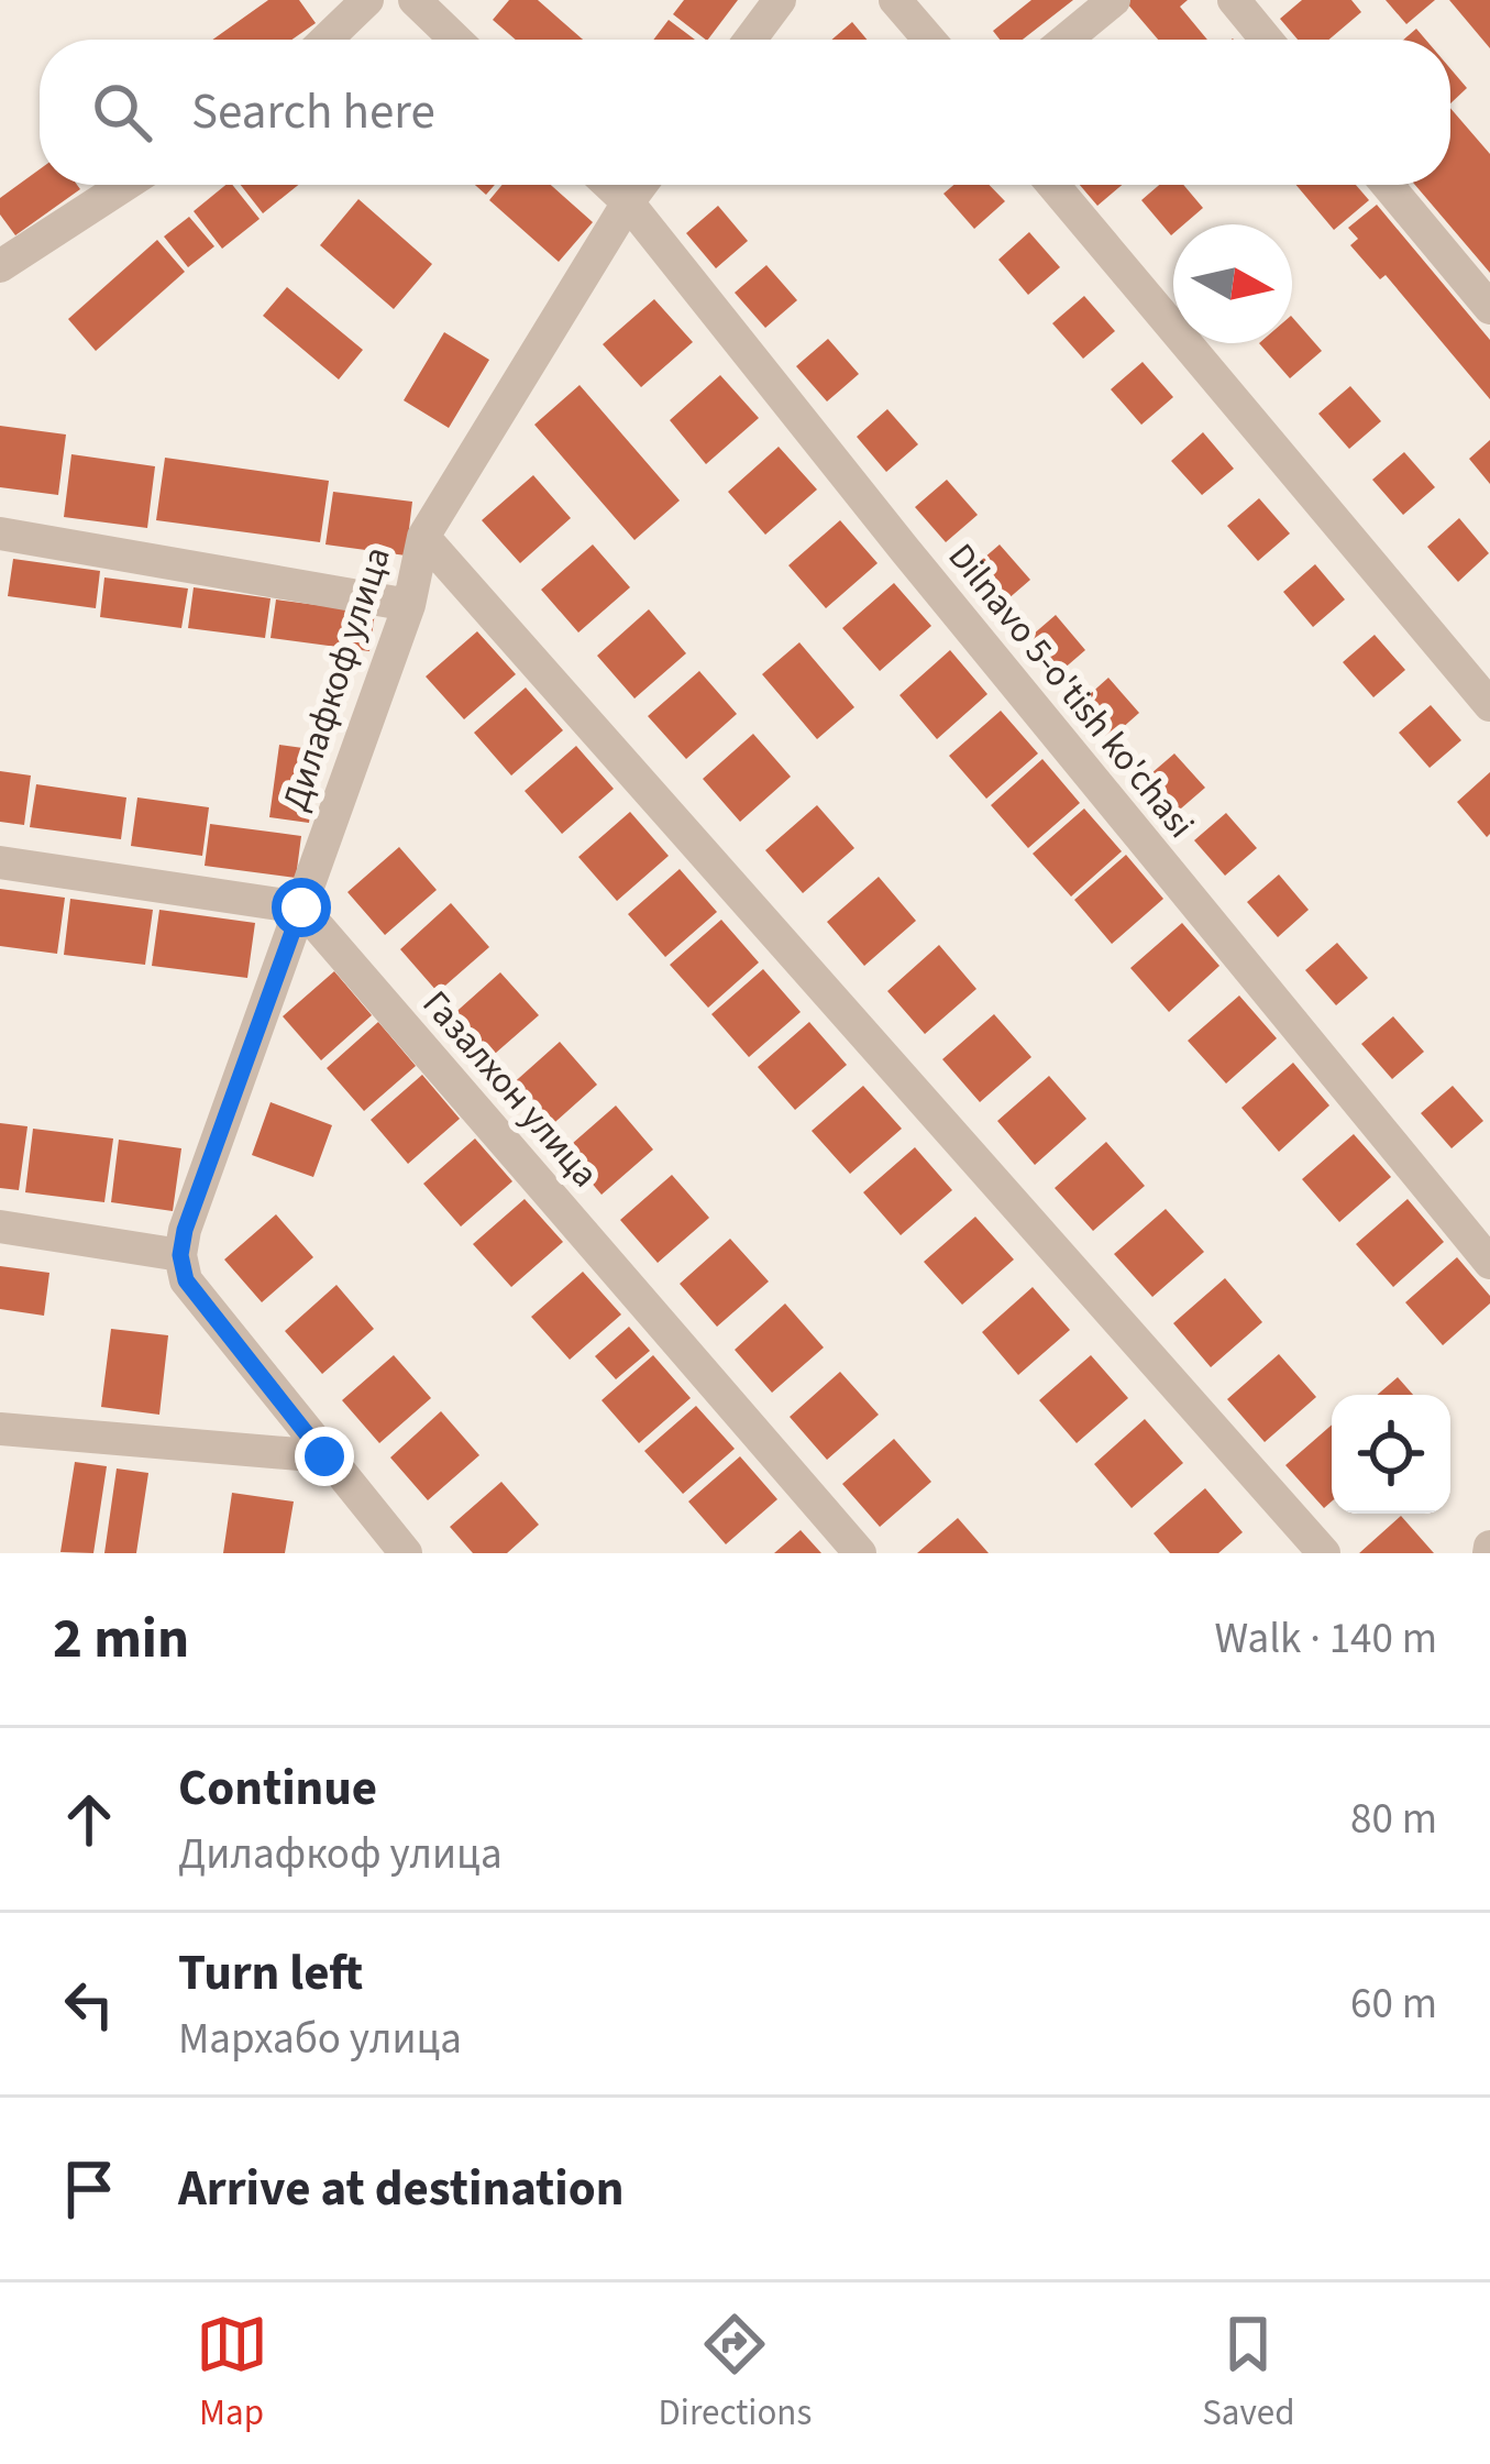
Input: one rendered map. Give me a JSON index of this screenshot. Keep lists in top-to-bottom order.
{
  "streets": {
    "street": ["Дилафкоф улица", "Dilnavo 5-o'tish ko'chasi", "Газалхон улица"]
  },
  "crossings": [
    ["Дилафкоф улица", "Dilnavo 5-o'tish ko'chasi"],
    ["Дилафкоф улица", "Газалхон улица"]
  ],
  "north": "right",
  "page": {
    "search": "Search here",
    "heading": ["2 min", "Walk · 140 m"],
    "list": [
      ["Continue", "Дилафкоф улица", "80 m"],
      ["Turn left", "Мархабо улица", "60 m"],
      "Arrive at destination"
    ],
    "nav": ["Map", "Directions", "Saved"]
  }
}
